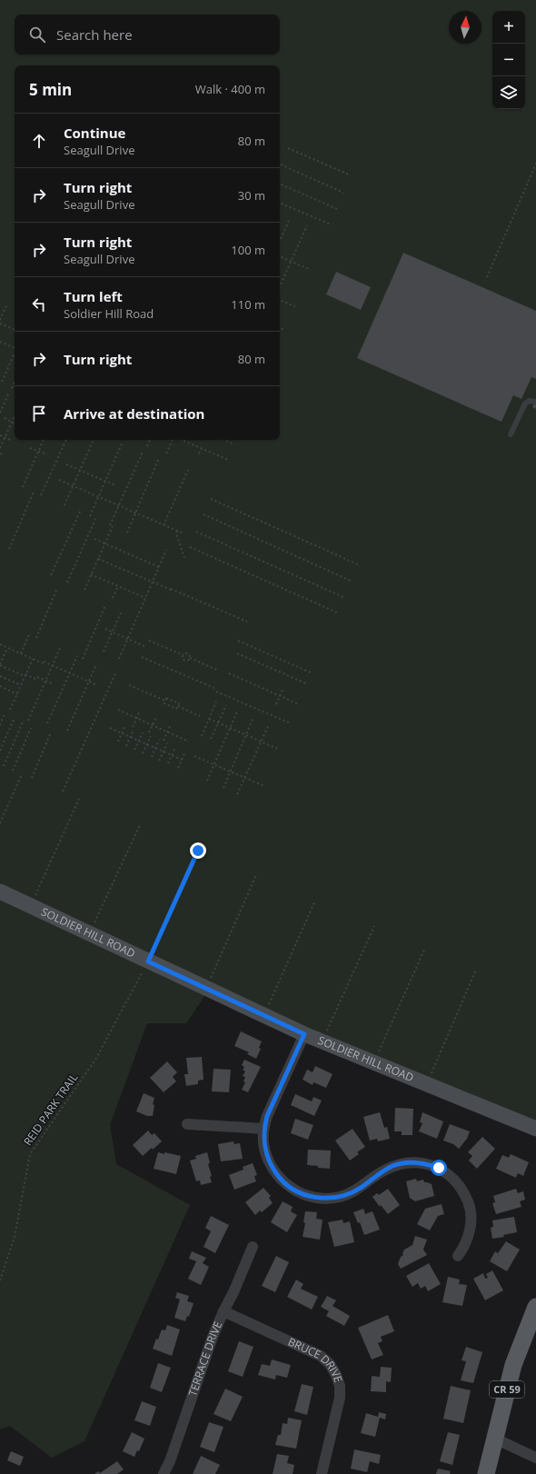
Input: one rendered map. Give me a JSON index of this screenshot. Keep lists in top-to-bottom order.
{
  "streets": {
    "main road": ["CR 59"],
    "street": ["SOLDIER HILL ROAD", "TERRACE DRIVE", "BRUCE DRIVE"],
    "path": ["REID PARK TRAIL"]
  },
  "crossings": [
    ["SOLDIER HILL ROAD", "REID PARK TRAIL"],
    ["TERRACE DRIVE", "BRUCE DRIVE"]
  ],
  "north": "top",
  "page": {
    "map_buttons": ["+", "−"],
    "search": "Search here",
    "heading": ["5 min", "Walk · 400 m"],
    "list": [
      ["Continue", "Seagull Drive", "80 m"],
      ["Turn right", "Seagull Drive", "30 m"],
      ["Turn right", "Seagull Drive", "100 m"],
      ["Turn left", "Soldier Hill Road", "110 m"],
      ["Turn right", "80 m"],
      "Arrive at destination"
    ]
  }
}
